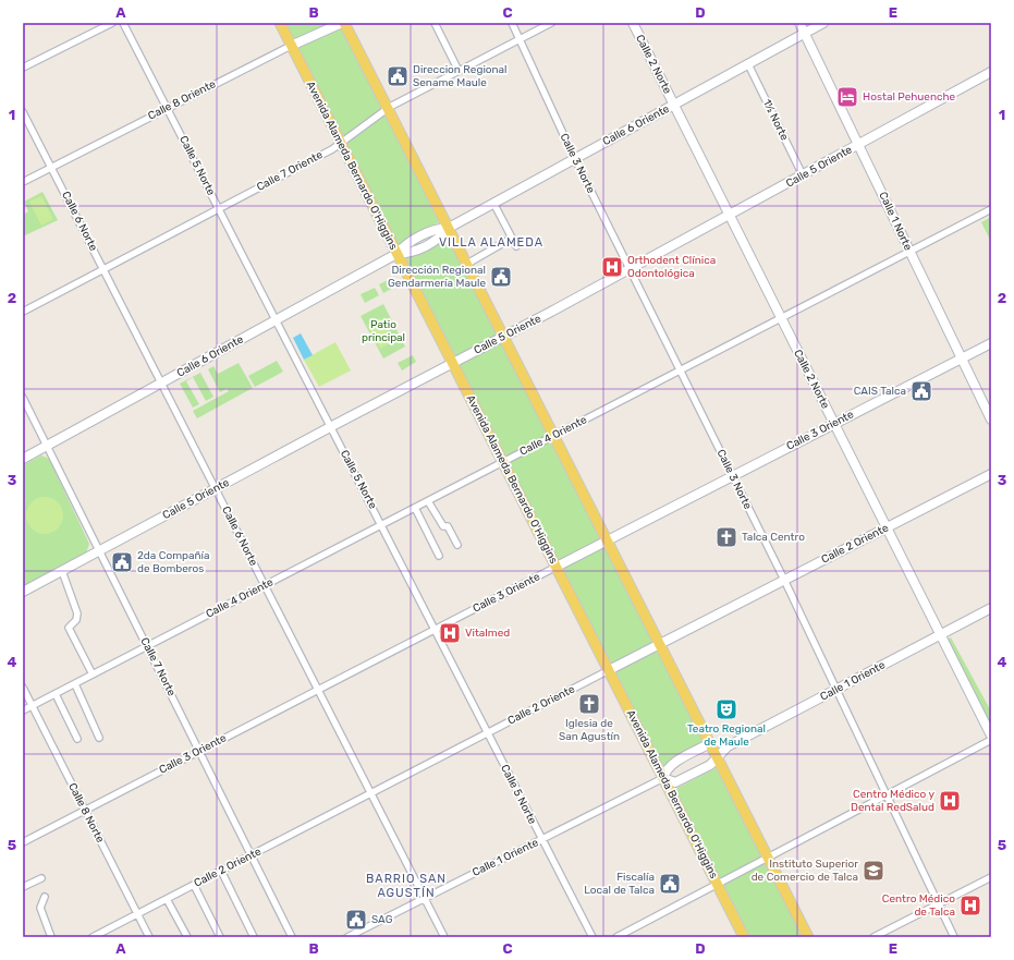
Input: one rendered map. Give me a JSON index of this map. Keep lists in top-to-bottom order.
{
  "streets": {
    "main road": [
      "Calle 2 Norte",
      "Calle 8 Oriente",
      "Calle 6 Oriente",
      "Avenida Alameda Bernardo O'Higgins",
      "Calle 5 Oriente",
      "Calle 1 Norte",
      "Calle 3 Oriente",
      "Calle 2 Oriente",
      "Calle 1 Oriente"
    ],
    "street": [
      "1½ Norte",
      "Calle 3 Norte",
      "Calle 5 Norte",
      "Calle 7 Oriente",
      "Calle 6 Norte",
      "Calle 4 Oriente",
      "Calle 7 Norte",
      "Calle 8 Norte"
    ]
  },
  "crossings": [
    ["Calle 2 Norte", "Calle 6 Oriente"],
    ["Calle 2 Norte", "Calle 5 Oriente"],
    ["Calle 2 Norte", "Calle 3 Oriente"],
    ["Calle 2 Norte", "Calle 4 Oriente"],
    ["Calle 2 Norte", "Calle 2 Oriente"],
    ["Calle 2 Norte", "Calle 1 Oriente"],
    ["Calle 8 Oriente", "Calle 5 Norte"],
    ["Calle 8 Oriente", "Avenida Alameda Bernardo O'Higgins"],
    ["Calle 8 Oriente", "Calle 6 Norte"],
    ["1½ Norte", "Calle 6 Oriente"],
    ["1½ Norte", "Calle 5 Oriente"],
    ["Calle 6 Oriente", "Calle 3 Norte"],
    ["Calle 6 Oriente", "Calle 5 Norte"],
    ["Calle 6 Oriente", "Avenida Alameda Bernardo O'Higgins"],
    ["Calle 6 Oriente", "Calle 6 Norte"],
    ["Calle 6 Oriente", "Calle 1 Norte"],
    ["Calle 6 Oriente", "Calle 7 Norte"],
    ["Calle 3 Norte", "Calle 5 Oriente"],
    ["Calle 3 Norte", "Calle 7 Oriente"],
    ["Calle 3 Norte", "Calle 3 Oriente"],
    ["Calle 3 Norte", "Calle 4 Oriente"],
    ["Calle 3 Norte", "Calle 2 Oriente"],
    ["Calle 3 Norte", "Calle 1 Oriente"],
    ["Calle 5 Norte", "Calle 5 Oriente"],
    ["Calle 5 Norte", "Calle 7 Oriente"],
    ["Calle 5 Norte", "Calle 3 Oriente"],
    ["Calle 5 Norte", "Calle 4 Oriente"],
    ["Calle 5 Norte", "Calle 2 Oriente"],
    ["Calle 5 Norte", "Calle 1 Oriente"],
    ["Avenida Alameda Bernardo O'Higgins", "Calle 5 Oriente"],
    ["Avenida Alameda Bernardo O'Higgins", "Calle 7 Oriente"],
    ["Avenida Alameda Bernardo O'Higgins", "Calle 3 Oriente"],
    ["Avenida Alameda Bernardo O'Higgins", "Calle 4 Oriente"],
    ["Avenida Alameda Bernardo O'Higgins", "Calle 2 Oriente"],
    ["Avenida Alameda Bernardo O'Higgins", "Calle 1 Oriente"],
    ["Calle 5 Oriente", "Calle 6 Norte"],
    ["Calle 5 Oriente", "Calle 1 Norte"],
    ["Calle 5 Oriente", "Calle 7 Norte"],
    ["Calle 7 Oriente", "Calle 6 Norte"],
    ["Calle 6 Norte", "Calle 3 Oriente"],
    ["Calle 6 Norte", "Calle 4 Oriente"],
    ["Calle 6 Norte", "Calle 2 Oriente"],
    ["Calle 6 Norte", "Calle 1 Oriente"],
    ["Calle 1 Norte", "Calle 3 Oriente"],
    ["Calle 1 Norte", "Calle 4 Oriente"],
    ["Calle 3 Oriente", "Calle 7 Norte"],
    ["Calle 3 Oriente", "Calle 8 Norte"],
    ["Calle 4 Oriente", "Calle 7 Norte"],
    ["Calle 4 Oriente", "Calle 8 Norte"],
    ["Calle 2 Oriente", "Calle 7 Norte"],
    ["Calle 2 Oriente", "Calle 8 Norte"]
  ],
  "districts": ["VILLA ALAMEDA", "BARRIO SAN AGUSTÍN"],
  "parks": ["Patio principal"],
  "places": {
    "public building": [
      "Direccion Regional Sename Maule",
      "Dirección Regional Gendarmería Maule",
      "CAIS Talca",
      "2da Compañía de Bomberos",
      "Fiscalía Local de Talca",
      "SAG"
    ],
    "hotel": ["Hostal Pehuenche"],
    "hospital": [
      "Orthodent Clínica Odontológica",
      "Vitalmed",
      "Centro Médico y Dental RedSalud",
      "Centro Médico de Talca"
    ],
    "church": ["Talca Centro", "Iglesia de San Agustín"],
    "theatre": ["Teatro Regional de Maule"],
    "school or university": ["Instituto Superior de Comercio de Talca"]
  },
  "grid": {
    "columns": [
      "A",
      "B",
      "C",
      "D",
      "E"
    ],
    "rows": [
      "1",
      "2",
      "3",
      "4",
      "5"
    ]
  }
}
